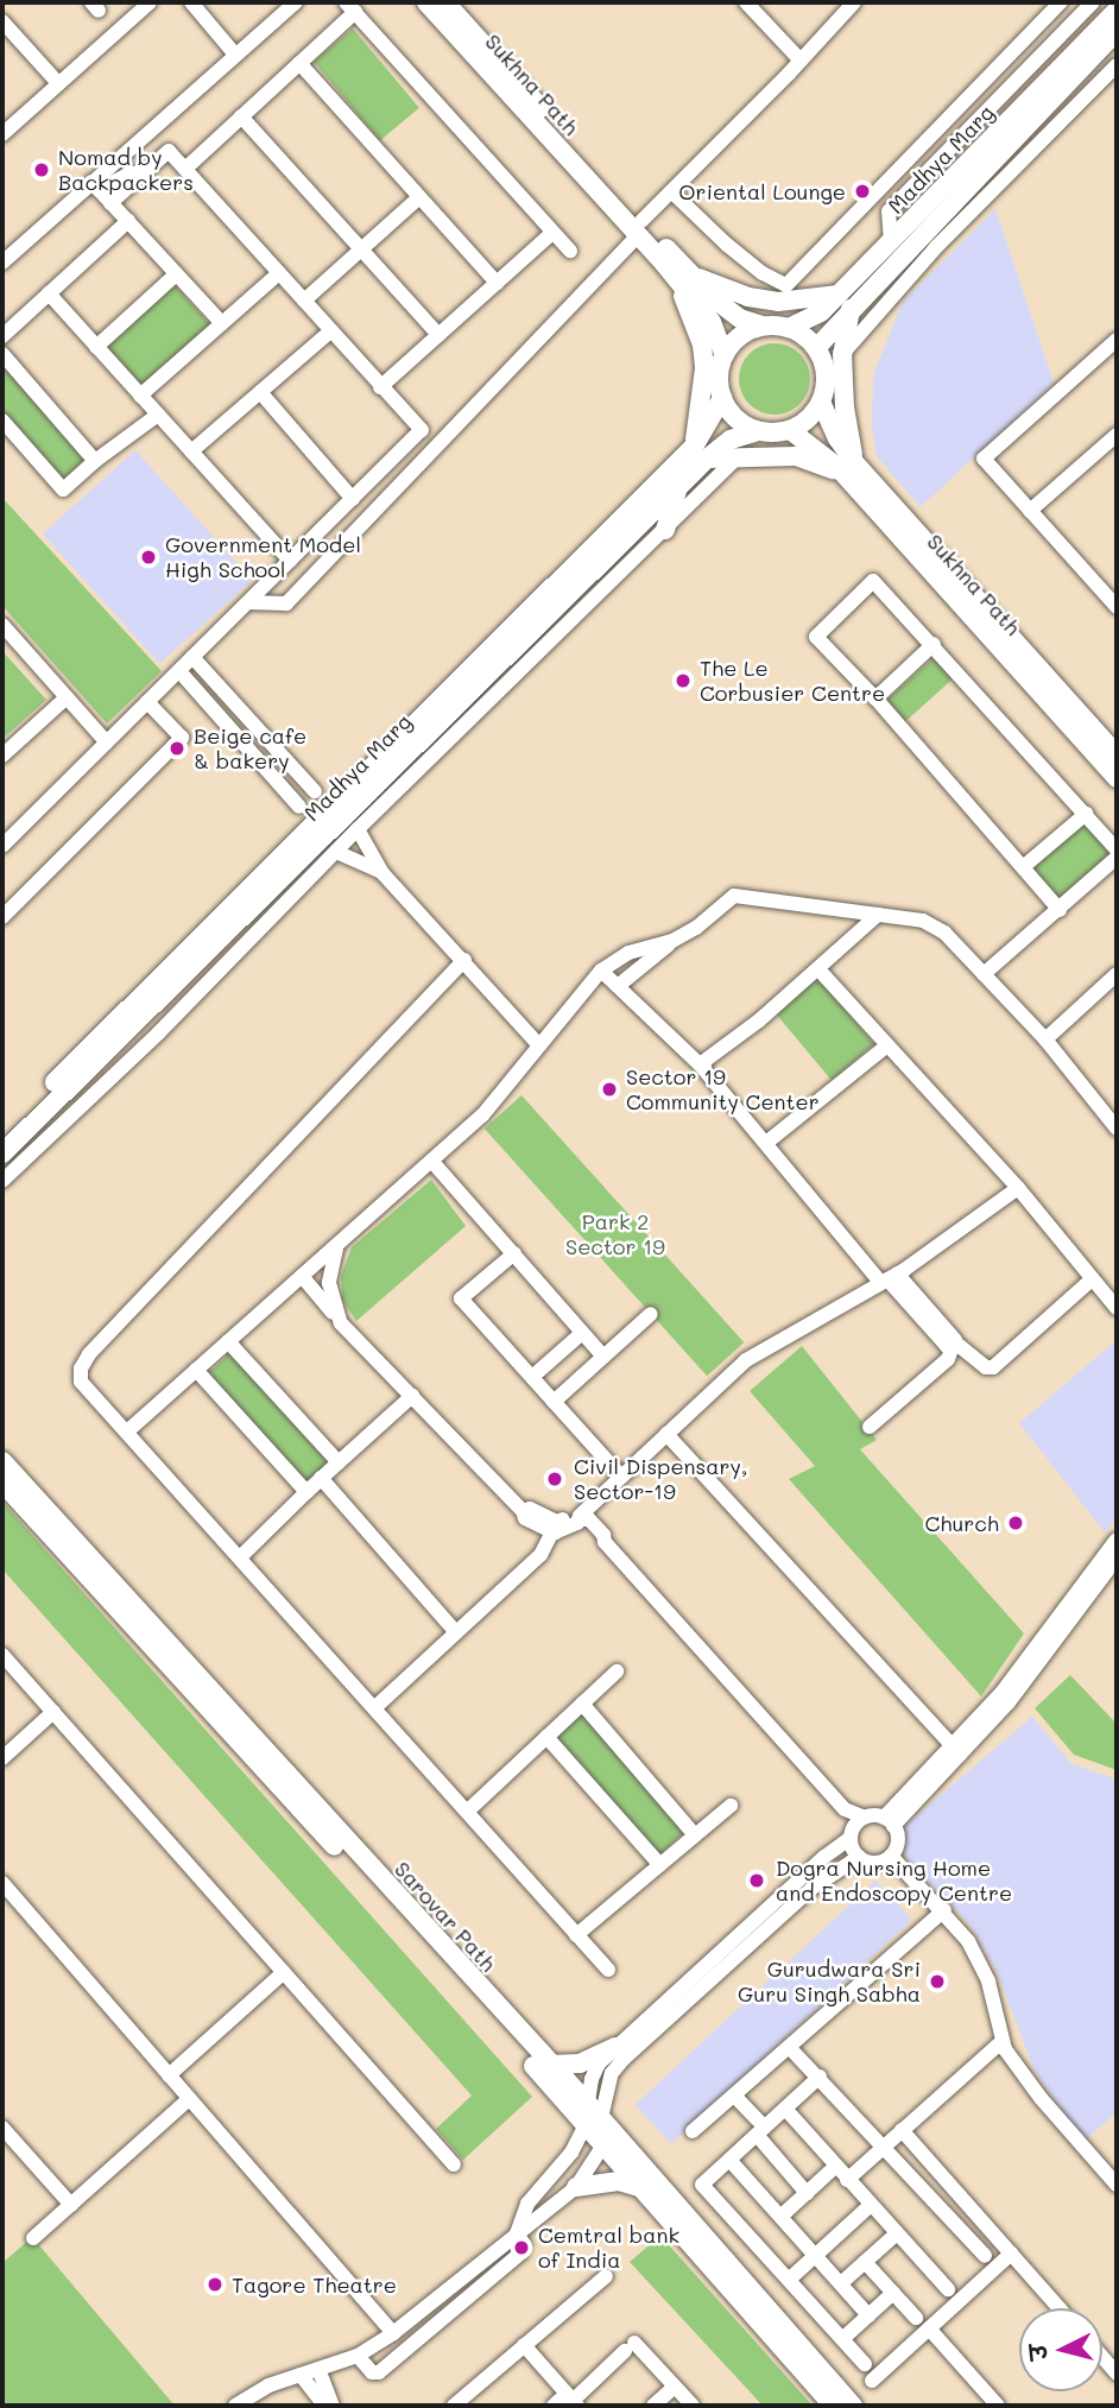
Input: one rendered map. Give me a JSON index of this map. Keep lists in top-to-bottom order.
{
  "streets": {
    "main road": ["Sukhna Path", "Madhya Marg", "Sarovar Path"]
  },
  "crossings": [
    ["Sukhna Path", "Madhya Marg"]
  ],
  "parks": ["Park 2 Sector 19"],
  "places": [
    "Nomad by Backpackers",
    "Oriental Lounge",
    "Government Model High School",
    "The Le Corbusier Centre",
    "Beige cafe & bakery",
    "Sector 19 Community Center",
    "Civil Dispensary, Sector-19",
    "Church",
    "Dogra Nursing Home and Endoscopy Centre",
    "Gurudwara Sri Guru Singh Sabha",
    "Cemtral bank of India",
    "Tagore Theatre"
  ],
  "north": "left"
}
